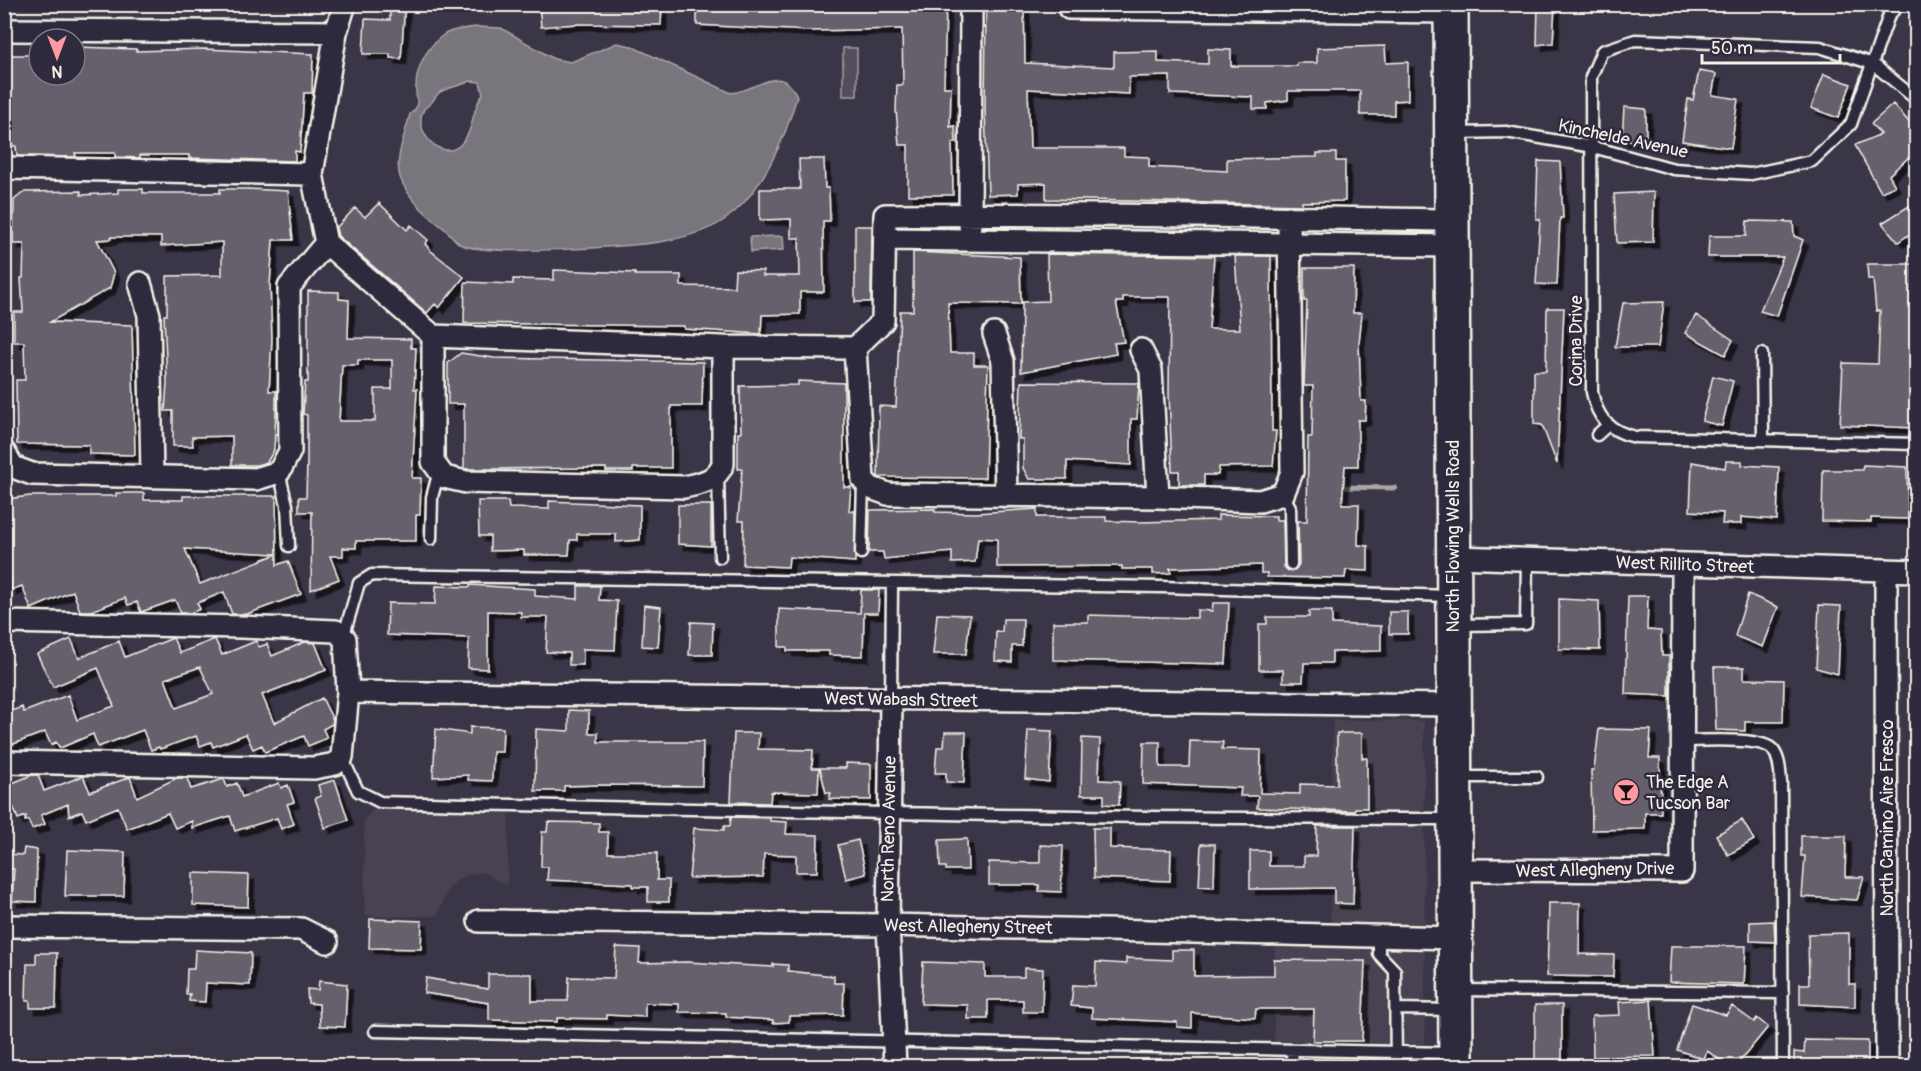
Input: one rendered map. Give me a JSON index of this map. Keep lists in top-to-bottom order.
{
  "streets": {
    "main road": ["North Flowing Wells Road"],
    "street": [
      "West Rillito Street",
      "West Wabash Street",
      "North Camino Aire Fresco",
      "North Reno Avenue",
      "West Allegheny Drive",
      "West Allegheny Street"
    ],
    "lane": ["Kinchelde Avenue", "Corina Drive"]
  },
  "crossings": [
    ["Kinchelde Avenue", "Corina Drive"],
    ["Kinchelde Avenue", "North Flowing Wells Road"],
    ["North Flowing Wells Road", "West Rillito Street"],
    ["North Flowing Wells Road", "West Wabash Street"],
    ["North Flowing Wells Road", "West Allegheny Drive"],
    ["North Flowing Wells Road", "West Allegheny Street"],
    ["West Rillito Street", "North Camino Aire Fresco"],
    ["West Rillito Street", "West Allegheny Drive"],
    ["West Wabash Street", "North Reno Avenue"],
    ["North Reno Avenue", "West Allegheny Street"]
  ],
  "places": {
    "bar": ["The Edge A Tucson Bar"]
  },
  "scale_bar": "50 m",
  "north": "bottom"
}
